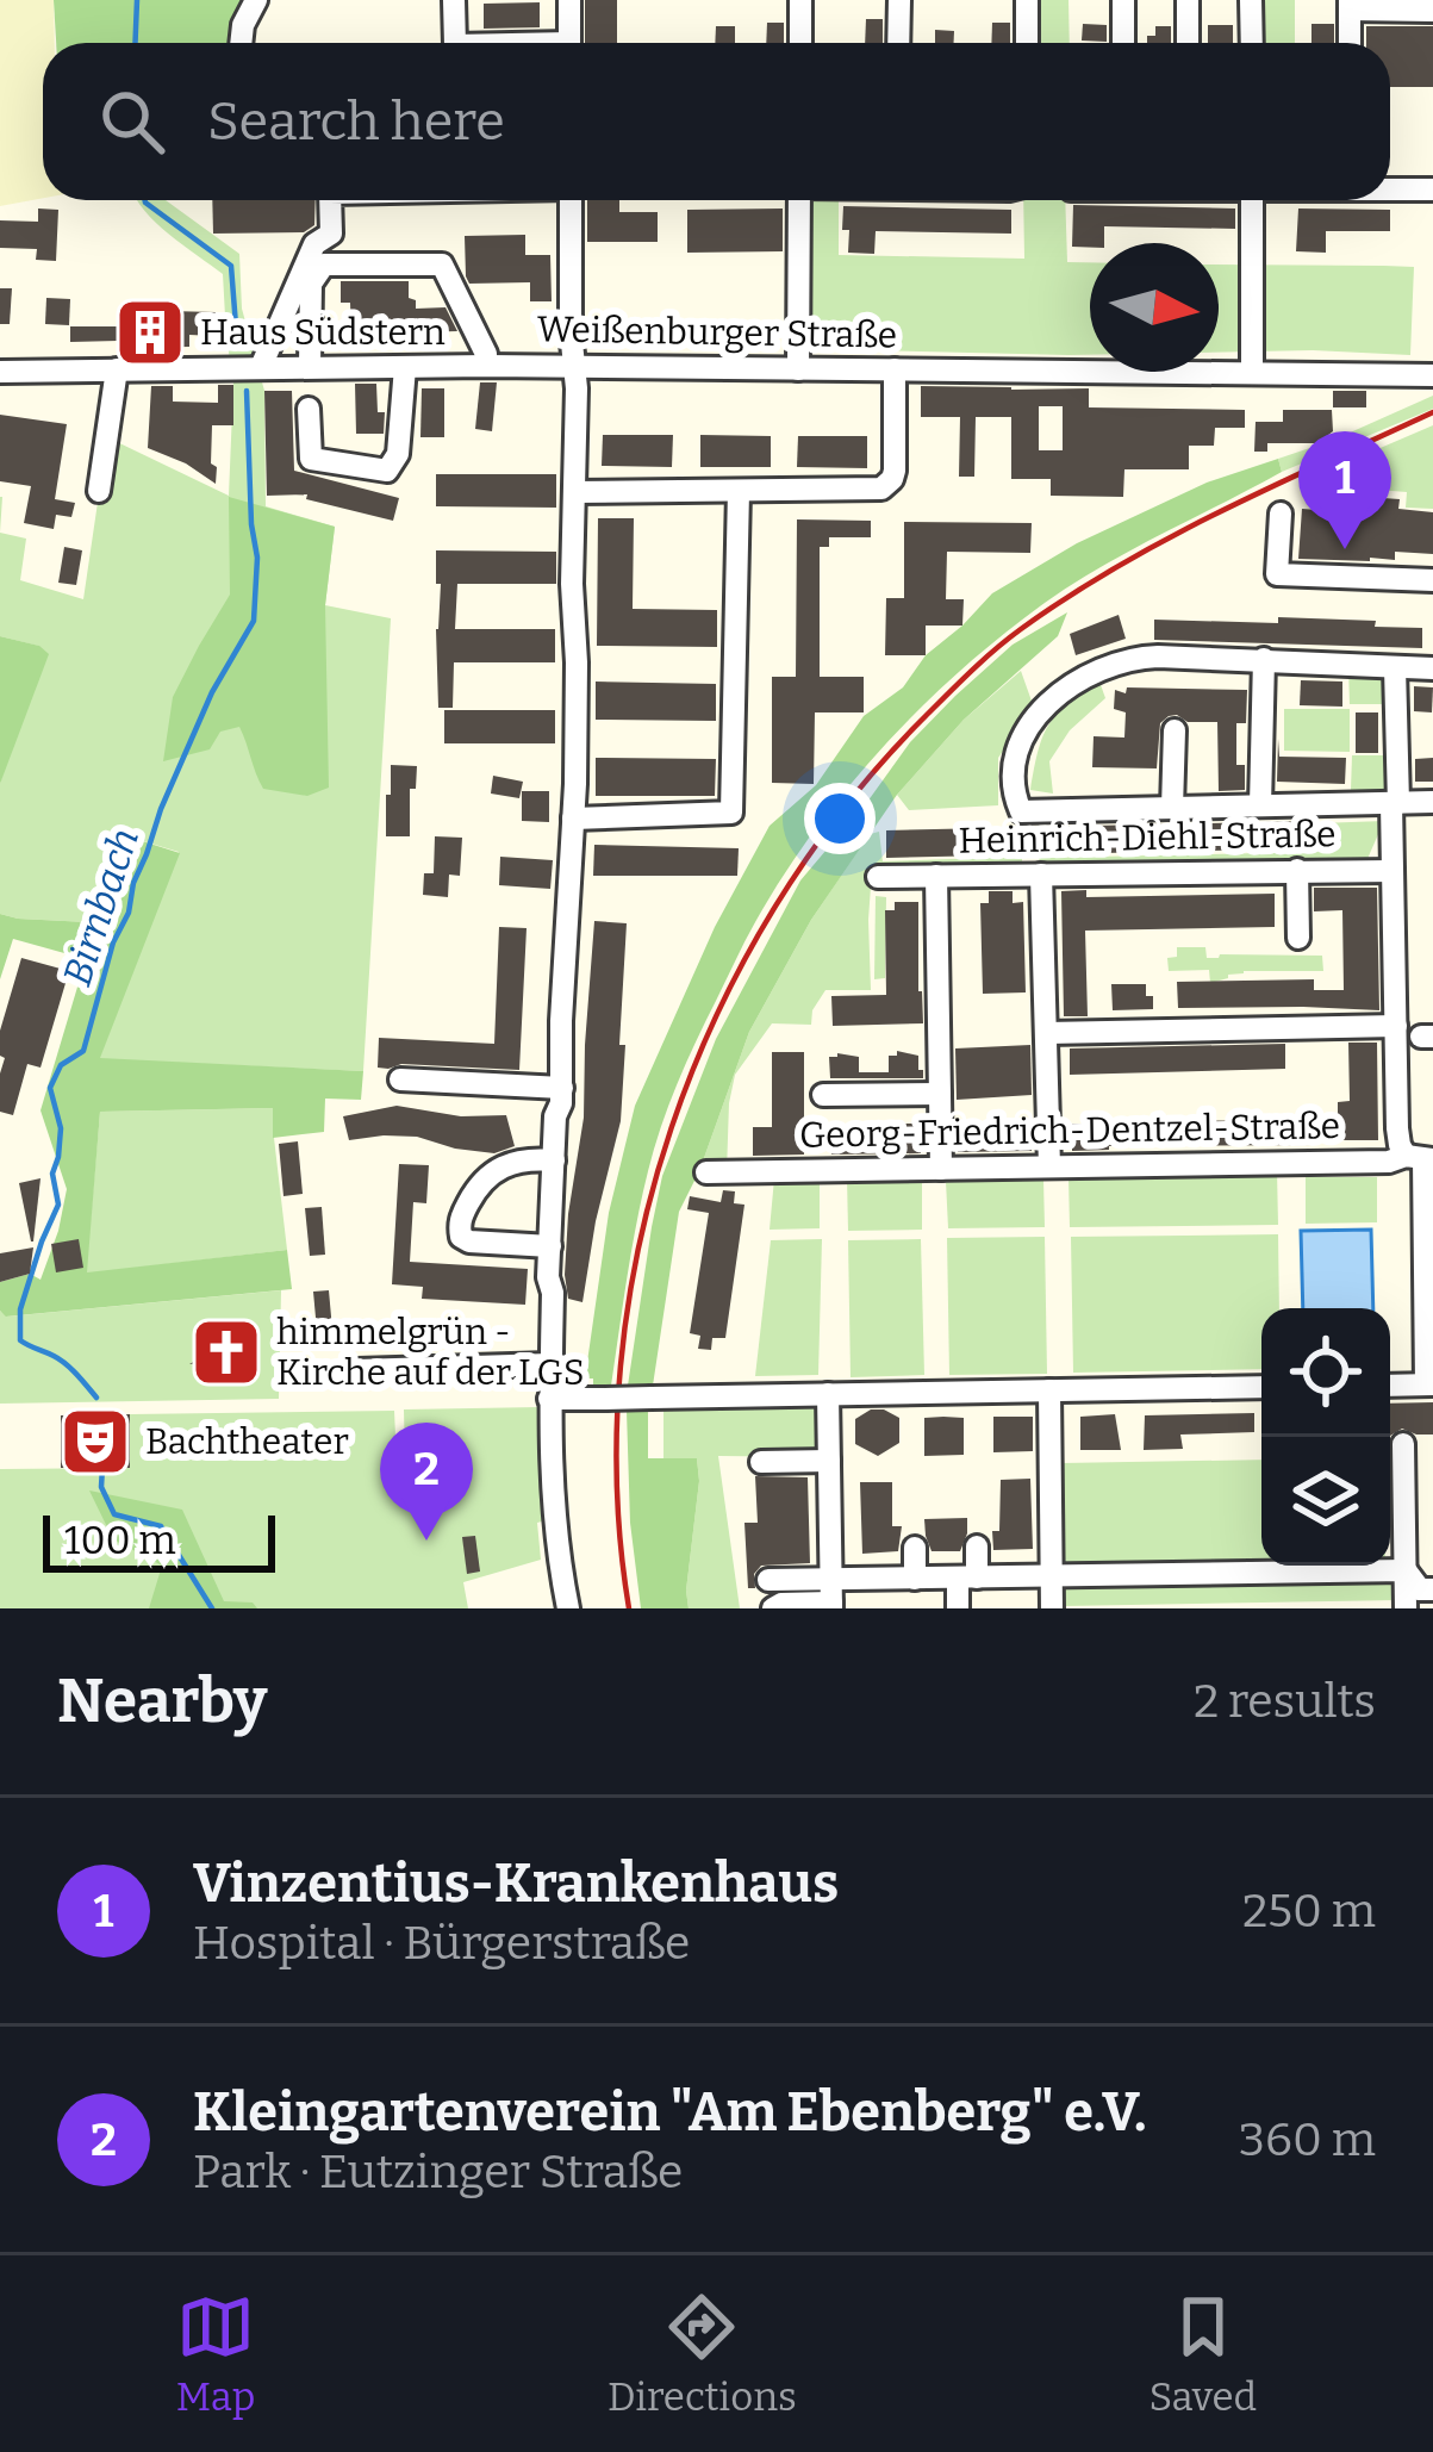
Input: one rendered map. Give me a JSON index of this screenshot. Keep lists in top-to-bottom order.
{
  "streets": {
    "street": ["Weißenburger Straße", "Heinrich-Diehl-Straße", "Georg-Friedrich-Dentzel-Straße"]
  },
  "crossings": [
    ["Heinrich-Diehl-Straße", "Georg-Friedrich-Dentzel-Straße"]
  ],
  "water": ["Birnbach"],
  "places": {
    "building": ["Haus Südstern"],
    "church": ["himmelgrün - Kirche auf der LGS"],
    "theatre": ["Bachtheater"]
  },
  "scale_bar": "100 m",
  "north": "right",
  "page": {
    "search": "Search here",
    "pins": ["1", "2"],
    "scale": "100 m",
    "heading": ["Nearby", "2 results"],
    "list": [
      {
        "mark": "1",
        "name": "Vinzentius-Krankenhaus",
        "note": "Hospital · Bürgerstraße",
        "value": "250 m"
      },
      {
        "mark": "2",
        "name": "Kleingartenverein \"Am Ebenberg\" e.V.",
        "note": "Park · Eutzinger Straße",
        "value": "360 m"
      }
    ],
    "nav": ["Map", "Directions", "Saved"]
  }
}
